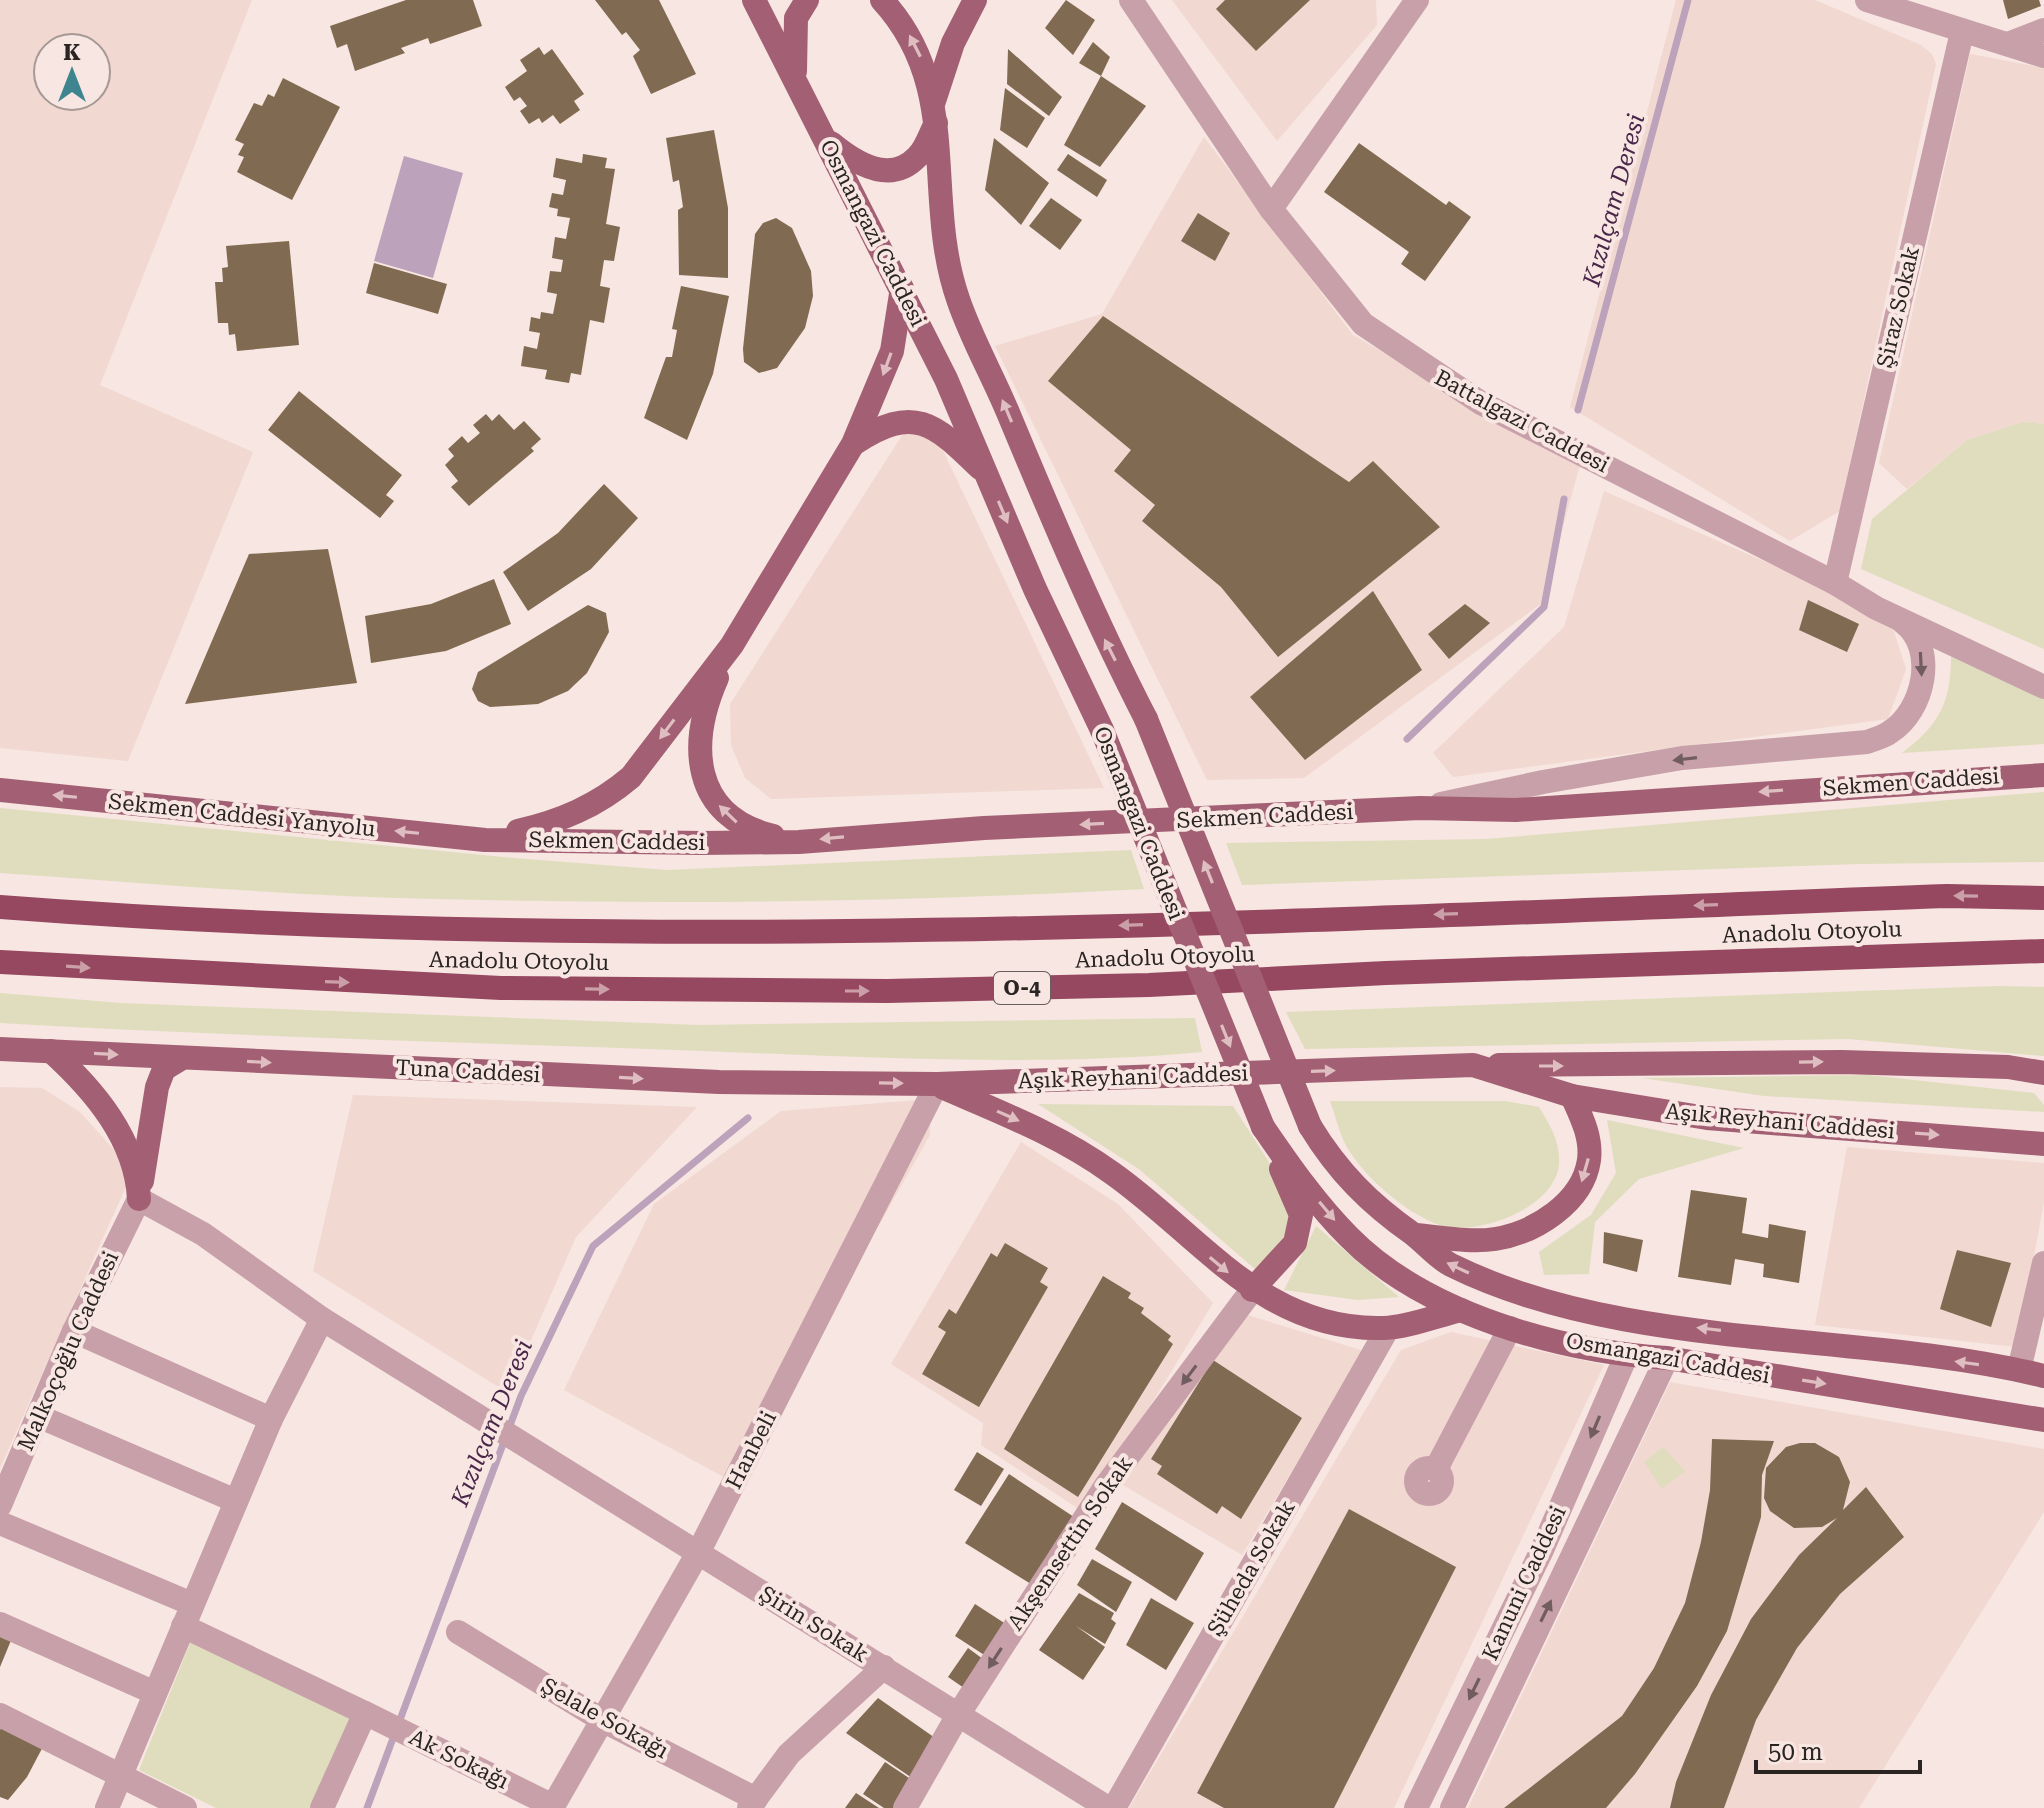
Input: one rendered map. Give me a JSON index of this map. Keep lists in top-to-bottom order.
{
  "streets": {
    "highway": ["Anadolu Otoyolu", "O-4"],
    "main road": [
      "Osmangazi Caddesi",
      "Sekmen Caddesi",
      "Sekmen Caddesi Yanyolu",
      "Tuna Caddesi",
      "Aşık Reyhani Caddesi"
    ],
    "street": [
      "Şiraz Sokak",
      "Battalgazi Caddesi",
      "Malkoçoğlu Caddesi",
      "Hanbeli",
      "Akşemsettin Sokak",
      "Şüheda Sokak",
      "Kanuni Caddesi",
      "Şirin Sokak",
      "Şelale Sokağı",
      "Ak Sokağı"
    ]
  },
  "crossings": [
    ["Osmangazi Caddesi", "Kanuni Caddesi"],
    ["Şiraz Sokak", "Battalgazi Caddesi"],
    ["Sekmen Caddesi", "Sekmen Caddesi Yanyolu"],
    ["Tuna Caddesi", "Aşık Reyhani Caddesi"],
    ["Tuna Caddesi", "Hanbeli"],
    ["Aşık Reyhani Caddesi", "Hanbeli"],
    ["Malkoçoğlu Caddesi", "Şirin Sokak"],
    ["Hanbeli", "Şirin Sokak"],
    ["Hanbeli", "Şelale Sokağı"],
    ["Hanbeli", "Ak Sokağı"],
    ["Akşemsettin Sokak", "Şirin Sokak"],
    ["Şüheda Sokak", "Şirin Sokak"]
  ],
  "one_way": [
    "Sekmen Caddesi",
    "Sekmen Caddesi Yanyolu",
    "Tuna Caddesi",
    "Aşık Reyhani Caddesi",
    "Akşemsettin Sokak"
  ],
  "water": ["Kızılçam Deresi"],
  "scale_bar": "50 m",
  "north": "top"
}
